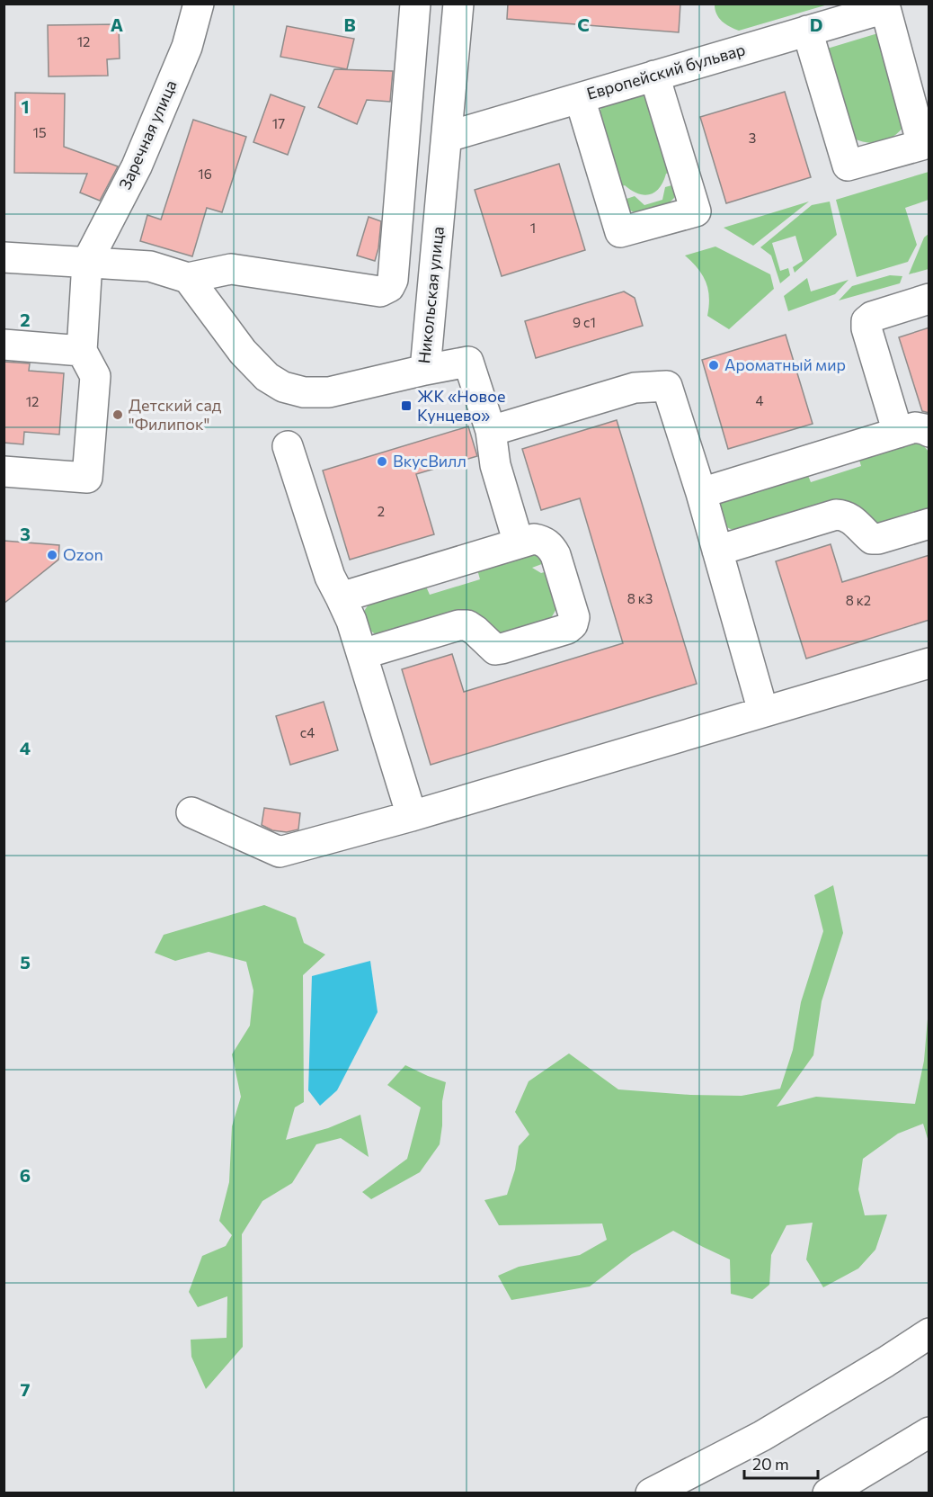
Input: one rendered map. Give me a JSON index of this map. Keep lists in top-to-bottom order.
{
  "streets": {
    "main road": ["Европейский бульвар", "Заречная улица", "Никольская улица"]
  },
  "crossings": [
    ["Европейский бульвар", "Никольская улица"]
  ],
  "places": {
    "other": [
      "Ароматный мир",
      "Детский сад \"Филипок\"",
      "ВкусВилл",
      "Ozon"
    ],
    "transit": ["ЖК «Новое Кунцево»"]
  },
  "house_numbers": [
    "12",
    "17",
    "15",
    "3",
    "16",
    "1",
    "9 с1",
    "4",
    "12",
    "2",
    "8 к3",
    "8 к2",
    "с4"
  ],
  "scale_bar": "20 m",
  "grid": {
    "columns": [
      "A",
      "B",
      "C",
      "D"
    ],
    "rows": [
      "1",
      "2",
      "3",
      "4",
      "5",
      "6",
      "7"
    ]
  }
}
